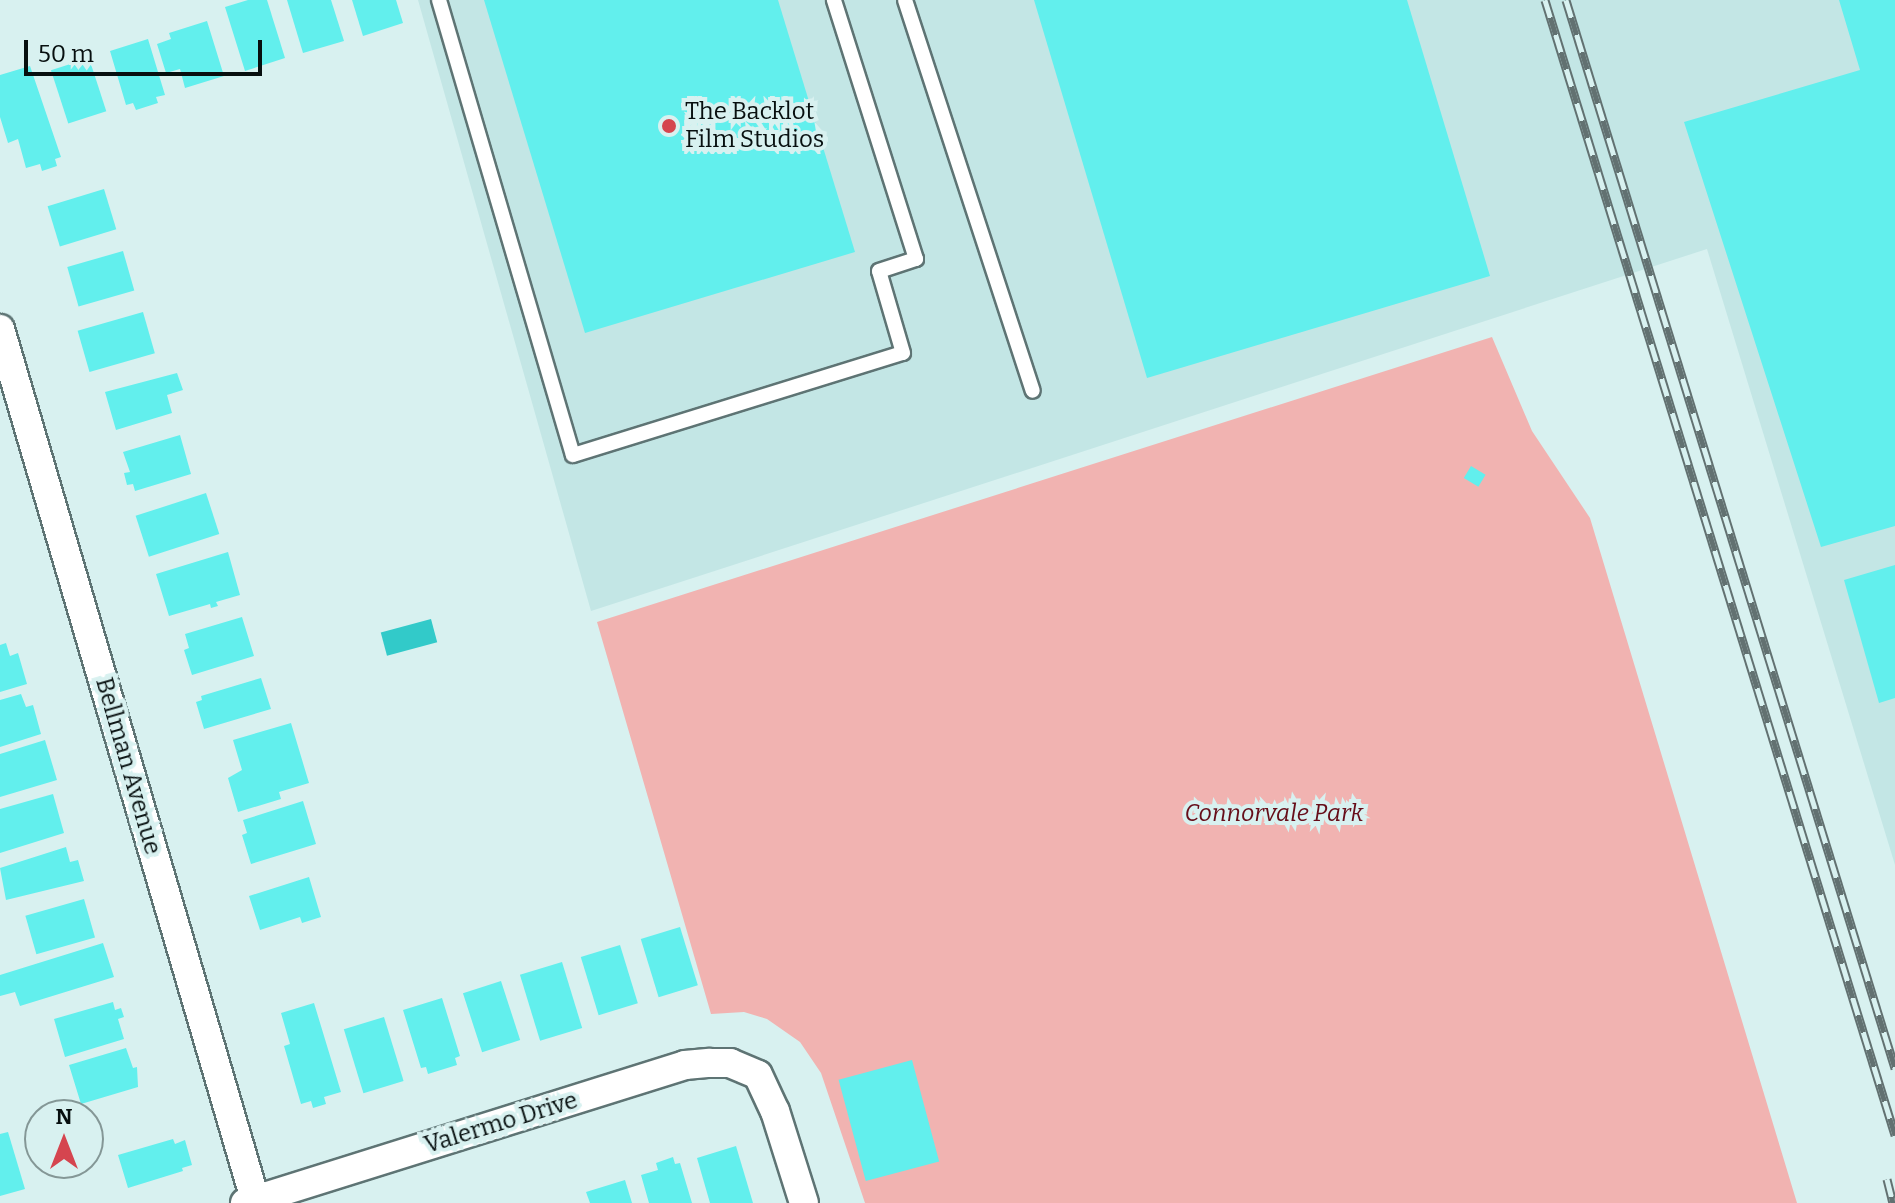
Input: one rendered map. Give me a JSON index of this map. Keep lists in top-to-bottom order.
{
  "streets": {
    "street": ["Bellman Avenue", "Valermo Drive"]
  },
  "crossings": [
    ["Bellman Avenue", "Valermo Drive"]
  ],
  "parks": ["Connorvale Park"],
  "places": ["The Backlot Film Studios"],
  "scale_bar": "50 m",
  "north": "top"
}
